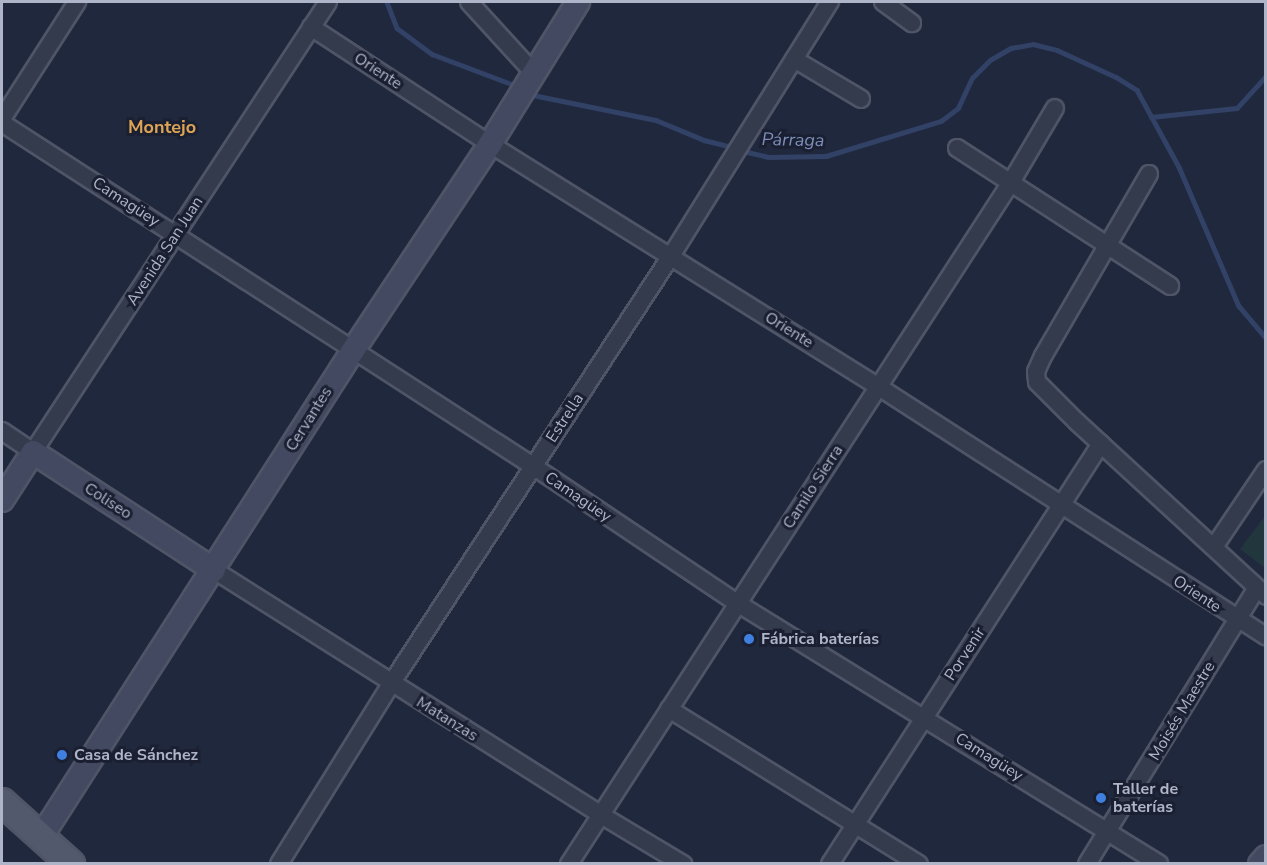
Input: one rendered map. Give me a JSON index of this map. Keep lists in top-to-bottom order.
{
  "streets": {
    "street": [
      "Oriente",
      "Camagüey",
      "Avenida San Juan",
      "Estrella",
      "Cervantes",
      "Camilo Sierra",
      "Coliseo",
      "Porvenir",
      "Moisés Maestre",
      "Matanzas"
    ]
  },
  "crossings": [
    ["Oriente", "Avenida San Juan"],
    ["Oriente", "Estrella"],
    ["Oriente", "Cervantes"],
    ["Oriente", "Camilo Sierra"],
    ["Oriente", "Porvenir"],
    ["Oriente", "Moisés Maestre"],
    ["Camagüey", "Avenida San Juan"],
    ["Camagüey", "Estrella"],
    ["Camagüey", "Cervantes"],
    ["Camagüey", "Camilo Sierra"],
    ["Camagüey", "Porvenir"],
    ["Camagüey", "Moisés Maestre"],
    ["Avenida San Juan", "Coliseo"],
    ["Estrella", "Matanzas"],
    ["Cervantes", "Coliseo"],
    ["Cervantes", "Matanzas"],
    ["Camilo Sierra", "Matanzas"],
    ["Coliseo", "Matanzas"]
  ],
  "districts": ["Montejo"],
  "water": ["Párraga"],
  "places": ["Fábrica baterías", "Casa de Sánchez", "Taller de baterías"]
}
